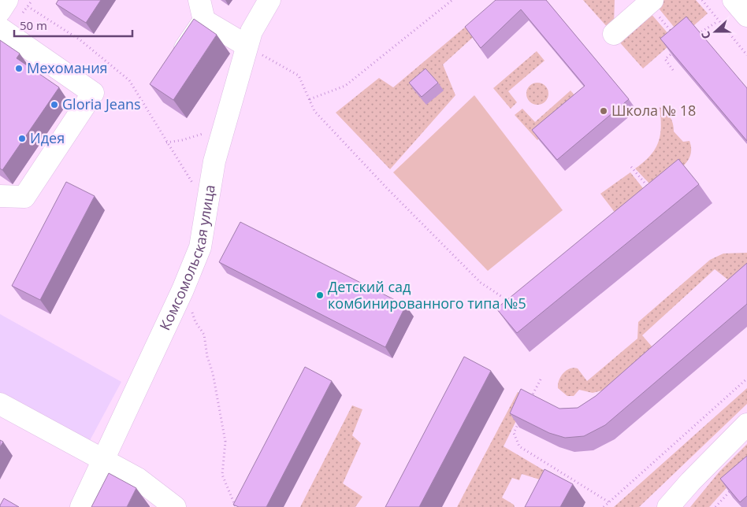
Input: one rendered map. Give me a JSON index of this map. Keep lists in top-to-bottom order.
{
  "streets": {
    "street": ["Комсомольская улица"]
  },
  "places": [
    "Мехомания",
    "Gloria Jeans",
    "Школа № 18",
    "Идея",
    "Детский сад комбинированного типа №5"
  ],
  "scale_bar": "50 m",
  "north": "left"
}
